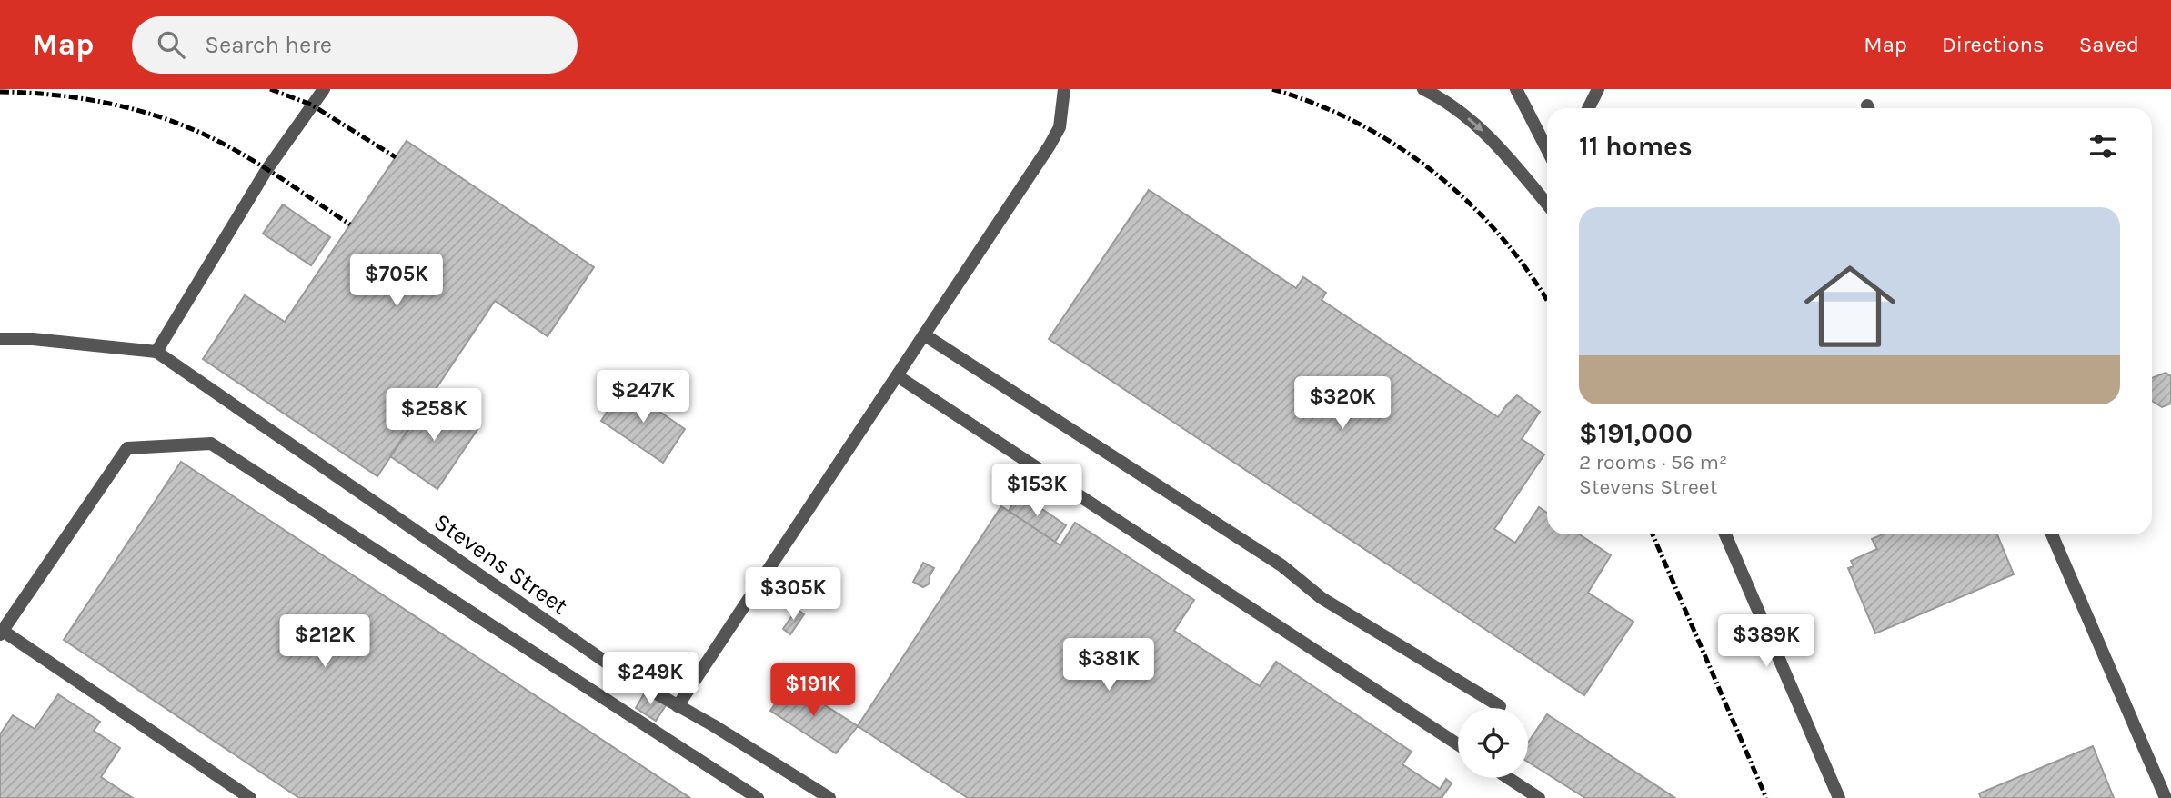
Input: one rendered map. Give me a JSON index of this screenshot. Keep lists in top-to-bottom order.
{
  "streets": {
    "street": ["Stevens Street"]
  },
  "page": {
    "header": "Map",
    "search": "Search here",
    "nav": ["Map", "Directions", "Saved"],
    "heading": "11 homes",
    "list": [
      {
        "name": "$191,000",
        "note": "2 rooms · 56 m² · Stevens Street"
      }
    ],
    "price": [
      "$705K",
      "$247K",
      "$320K",
      "$258K",
      "$153K",
      "$305K",
      "$212K",
      "$389K",
      "$381K",
      "$249K",
      "$191K"
    ]
  }
}
